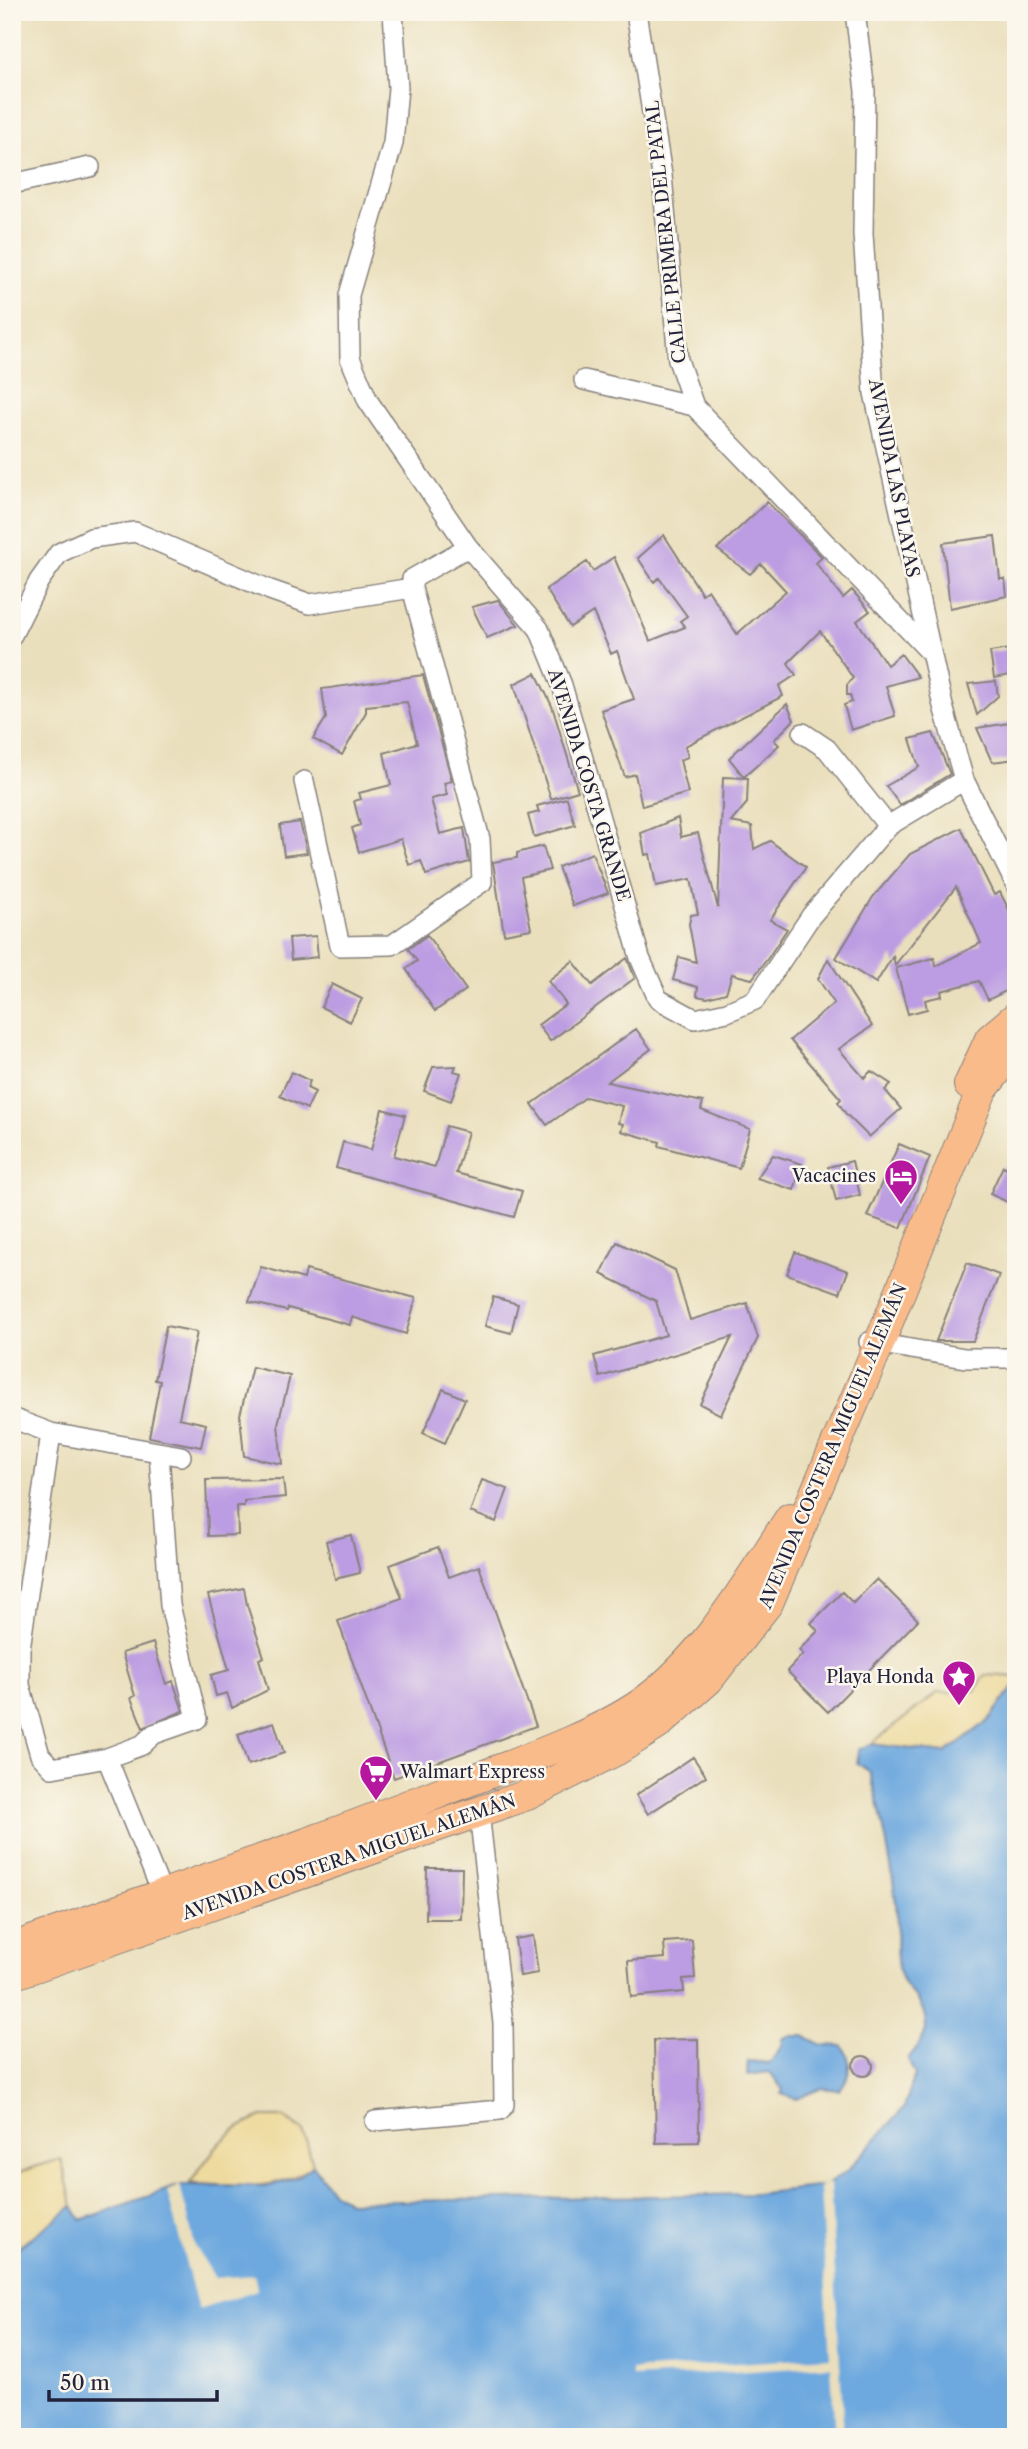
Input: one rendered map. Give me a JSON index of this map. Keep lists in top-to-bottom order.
{
  "streets": {
    "main road": ["AVENIDA COSTERA MIGUEL ALEMÁN"],
    "street": ["CALLE PRIMERA DEL PATAL", "AVENIDA LAS PLAYAS", "AVENIDA COSTA GRANDE"]
  },
  "crossings": [
    ["CALLE PRIMERA DEL PATAL", "AVENIDA LAS PLAYAS"],
    ["AVENIDA LAS PLAYAS", "AVENIDA COSTA GRANDE"]
  ],
  "places": {
    "hotel": ["Vacacines"],
    "place": ["Playa Honda"],
    "supermarket": ["Walmart Express"]
  },
  "scale_bar": "50 m"
}
